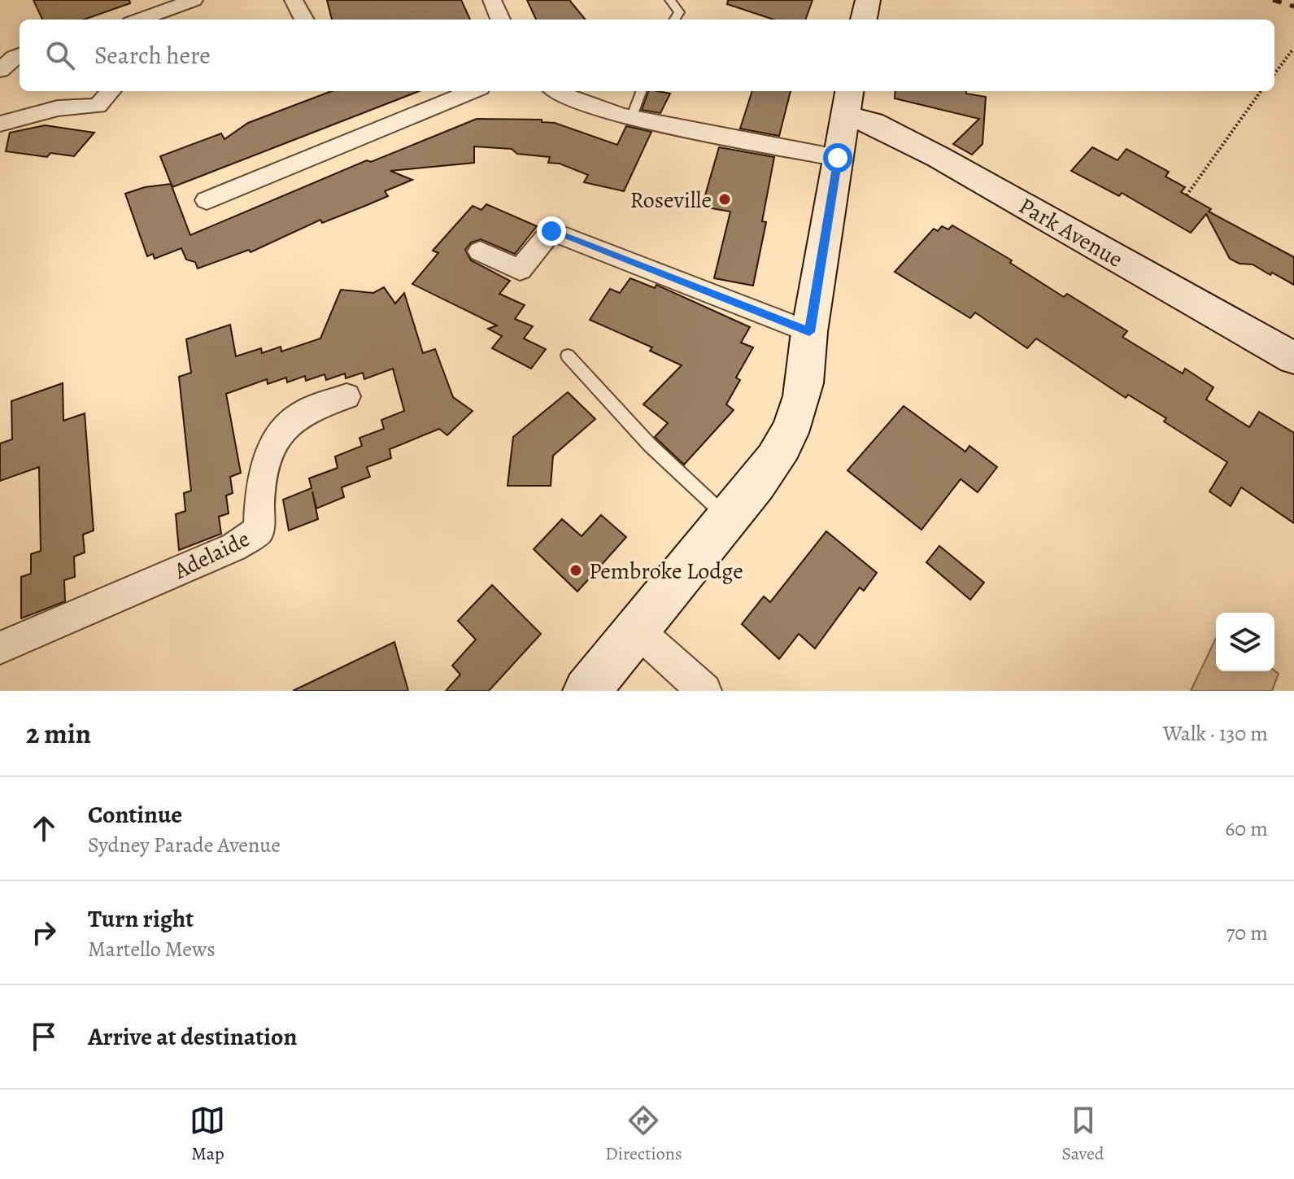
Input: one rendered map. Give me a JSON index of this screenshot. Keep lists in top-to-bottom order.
{
  "streets": {
    "street": ["Park Avenue", "Adelaide"]
  },
  "places": ["Roseville", "Pembroke Lodge"],
  "page": {
    "search": "Search here",
    "heading": ["2 min", "Walk · 130 m"],
    "list": [
      ["Continue", "Sydney Parade Avenue", "60 m"],
      ["Turn right", "Martello Mews", "70 m"],
      "Arrive at destination"
    ],
    "nav": ["Map", "Directions", "Saved"]
  }
}
